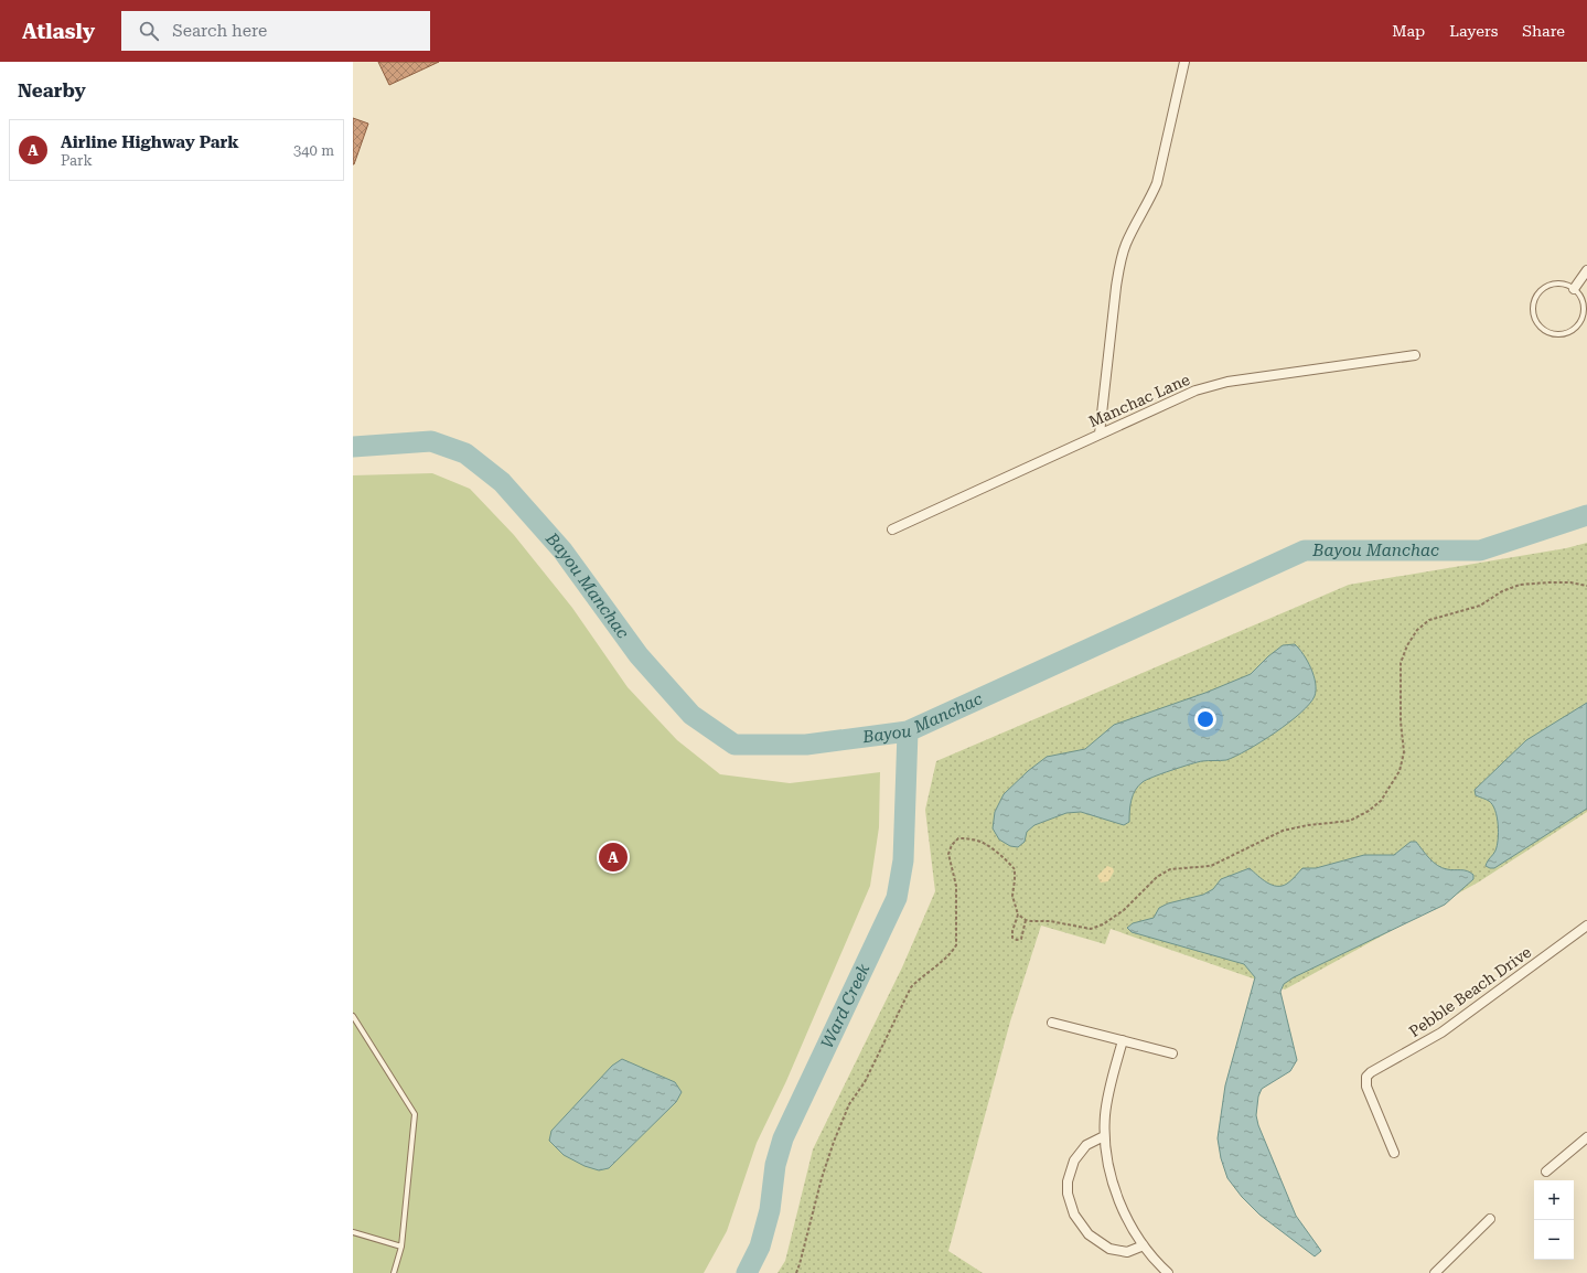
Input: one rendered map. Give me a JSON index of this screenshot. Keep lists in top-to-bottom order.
{
  "streets": {
    "street": ["Manchac Lane", "Pebble Beach Drive"]
  },
  "water": ["Bayou Manchac", "Ward Creek"],
  "page": {
    "header": "Atlasly",
    "search": "Search here",
    "nav": ["Map", "Layers", "Share"],
    "heading": "Nearby",
    "list": [
      {
        "mark": "A",
        "name": "Airline Highway Park",
        "note": "Park",
        "value": "340 m"
      }
    ],
    "pins": "A",
    "map_buttons": ["+", "−"]
  }
}
